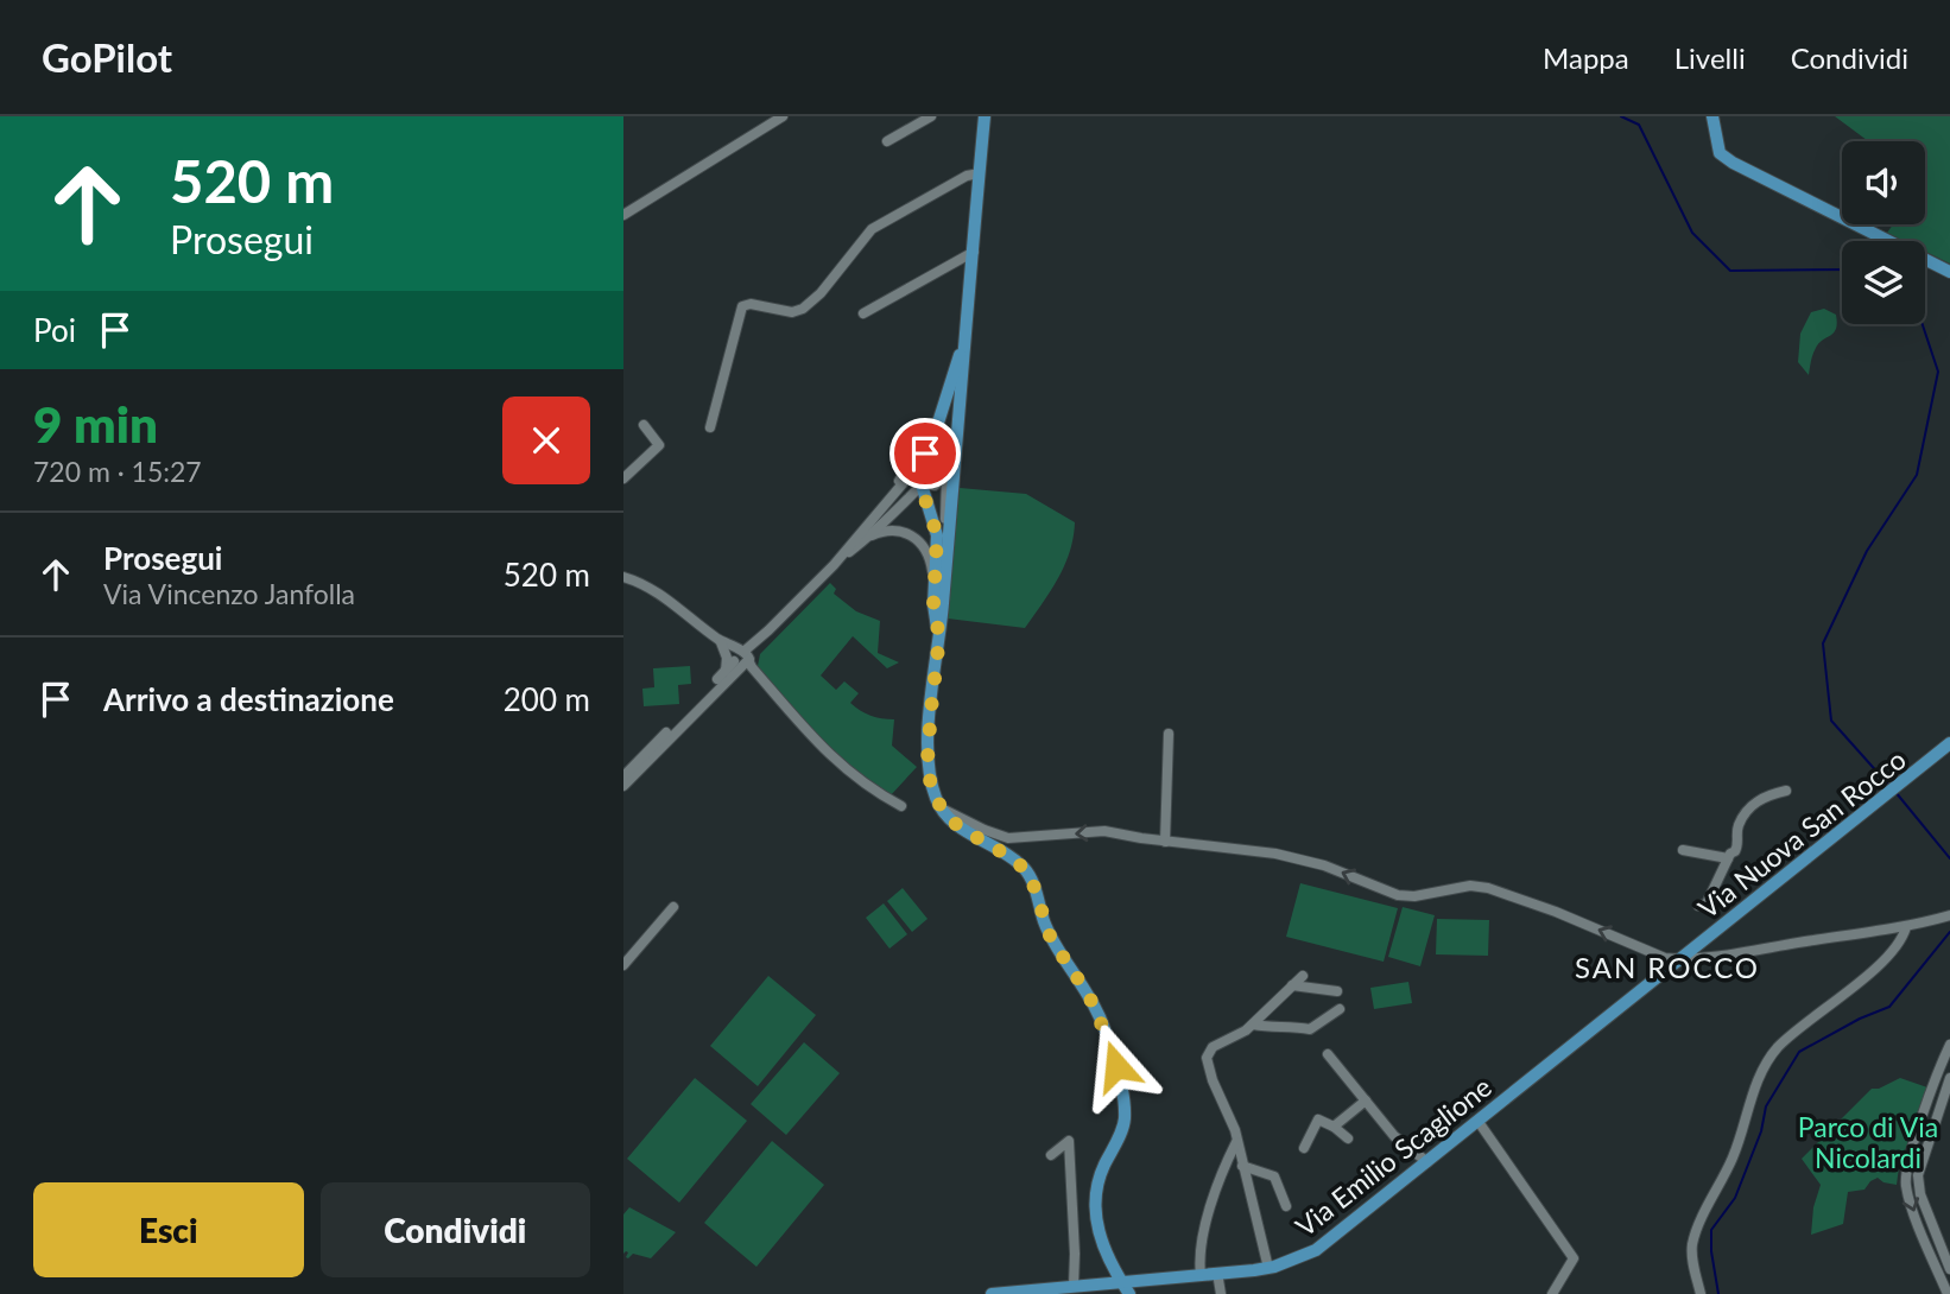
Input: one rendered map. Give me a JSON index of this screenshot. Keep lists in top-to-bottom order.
{
  "streets": {
    "main road": ["Via Nuova San Rocco", "Via Emilio Scaglione"]
  },
  "crossings": [
    ["Via Nuova San Rocco", "Via Emilio Scaglione"]
  ],
  "districts": ["SAN ROCCO"],
  "parks": ["Parco di Via Nicolardi"],
  "page": {
    "header": "GoPilot",
    "nav": ["Mappa", "Livelli", "Condividi"],
    "turn": ["520 m", "Prosegui"],
    "then": "Poi",
    "heading": ["9 min", "720 m · 15:27"],
    "list": [
      {
        "name": "Prosegui",
        "note": "Via Vincenzo Janfolla",
        "value": "520 m"
      },
      {
        "name": "Arrivo a destinazione",
        "value": "200 m"
      }
    ],
    "buttons": ["Esci", "Condividi"]
  }
}
